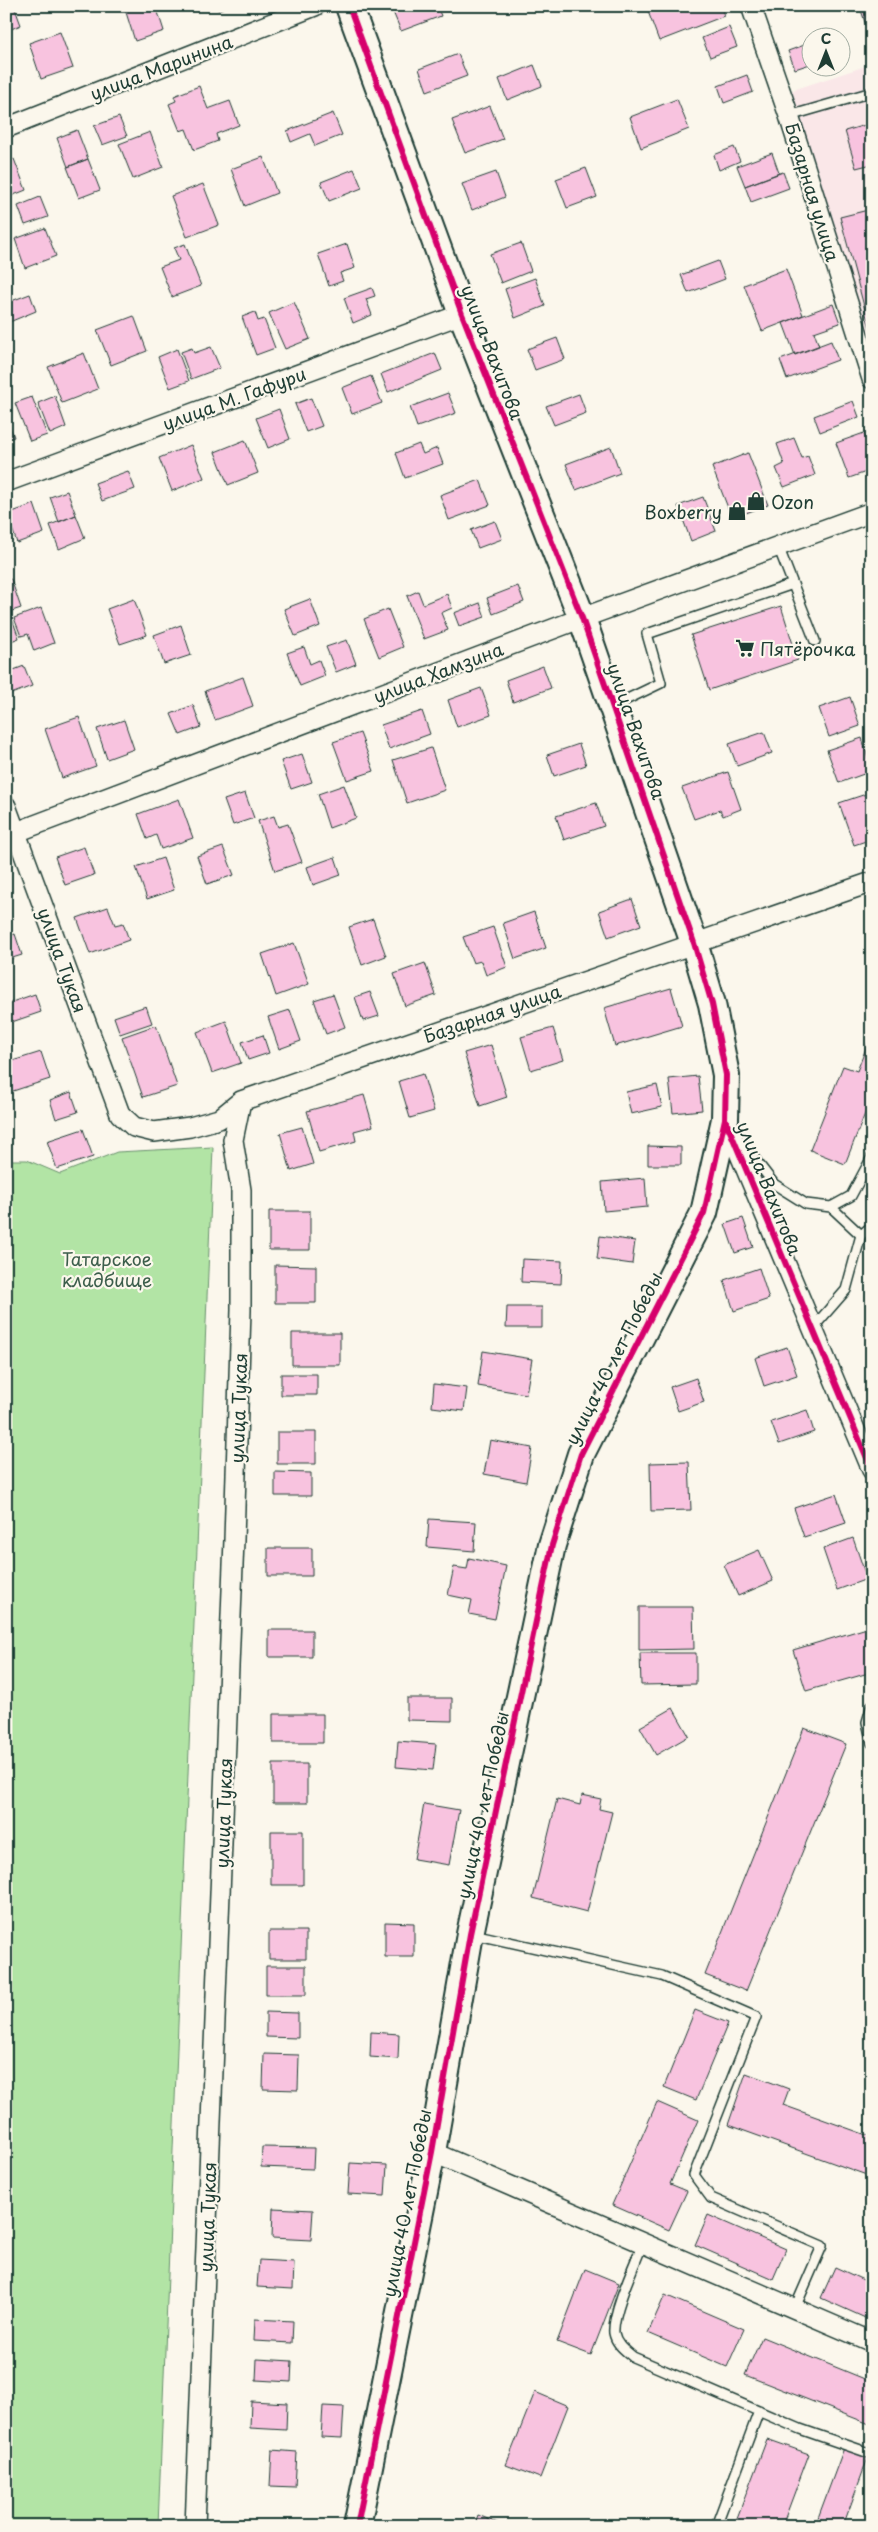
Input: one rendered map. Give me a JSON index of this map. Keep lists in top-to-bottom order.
{
  "streets": {
    "street": [
      "улица Маринина",
      "Базарная улица",
      "улица Вахитова",
      "улица М. Гафури",
      "улица Хамзина",
      "улица Тукая",
      "улица 40 лет Победы"
    ]
  },
  "crossings": [
    ["Базарная улица", "улица Вахитова"],
    ["Базарная улица", "улица Тукая"],
    ["улица Вахитова", "улица М. Гафури"],
    ["улица Вахитова", "улица Хамзина"],
    ["улица Вахитова", "улица 40 лет Победы"],
    ["улица Хамзина", "улица Тукая"]
  ],
  "parks": ["Татарское кладбище"],
  "places": {
    "shop": ["Ozon", "Boxberry"],
    "supermarket": ["Пятёрочка"]
  },
  "north": "top"
}
